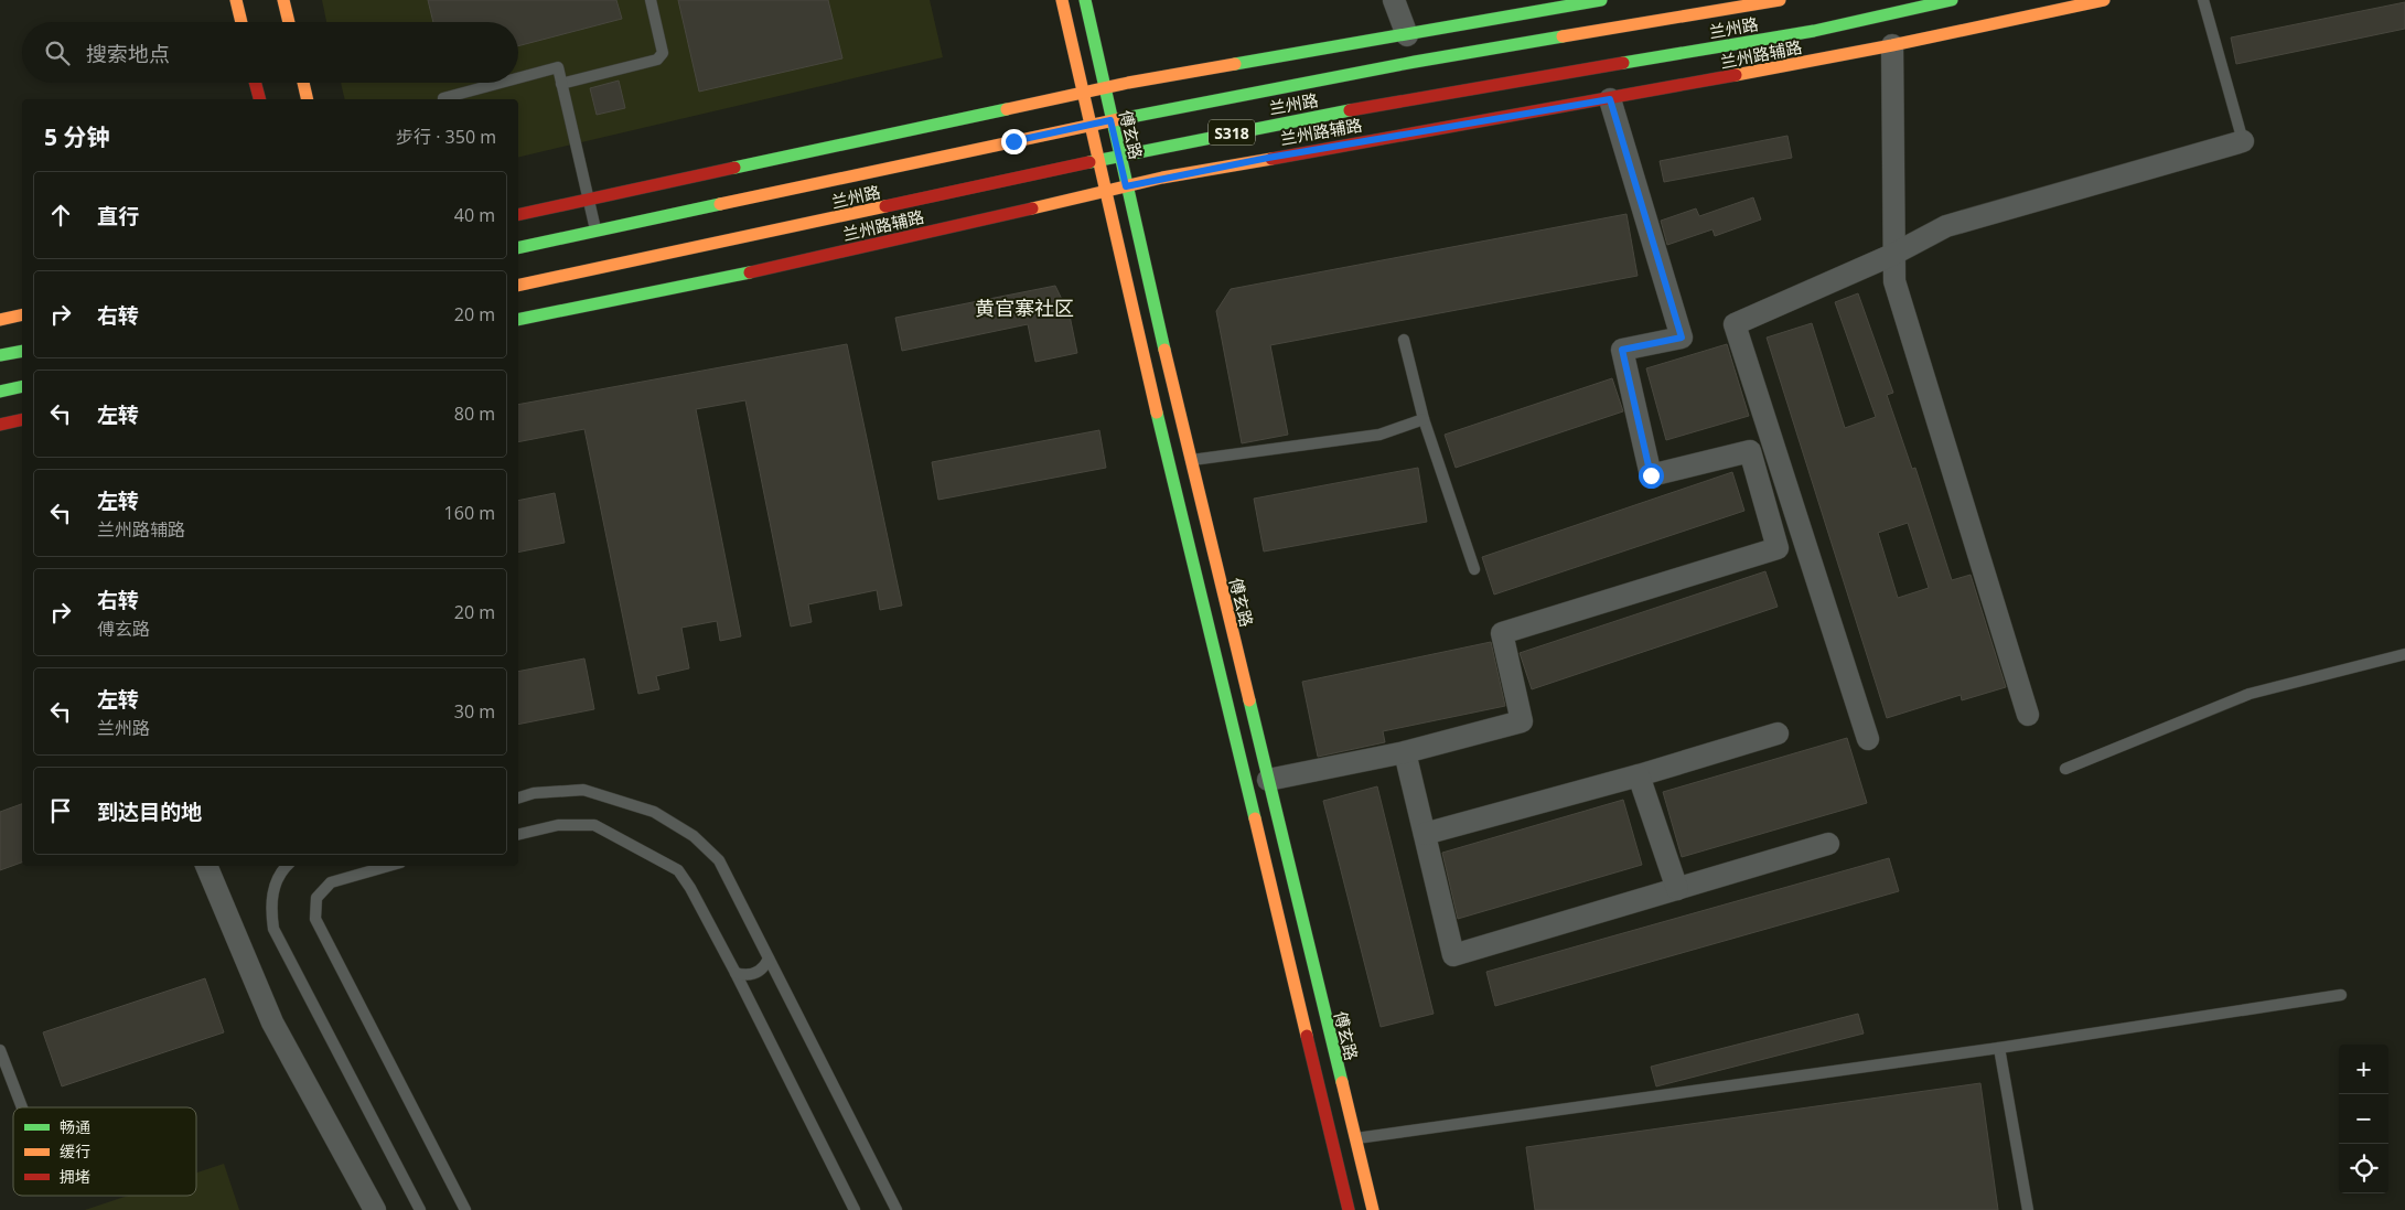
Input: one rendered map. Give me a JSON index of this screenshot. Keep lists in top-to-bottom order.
{
  "streets": {
    "street": [
      "兰州路",
      "兰州路辅路",
      "S318",
      "傅玄路"
    ]
  },
  "crossings": [
    ["兰州路", "傅玄路"],
    ["兰州路辅路", "傅玄路"]
  ],
  "districts": ["黄官寨社区"],
  "legend": ["畅通", "缓行", "拥堵"],
  "page": {
    "search": "搜索地点",
    "heading": ["5 分钟", "步行 · 350 m"],
    "list": [
      ["直行", "40 m"],
      ["右转", "20 m"],
      ["左转", "80 m"],
      ["左转", "兰州路辅路", "160 m"],
      ["右转", "傅玄路", "20 m"],
      ["左转", "兰州路", "30 m"],
      "到达目的地"
    ],
    "map_buttons": ["+", "−"]
  }
}
